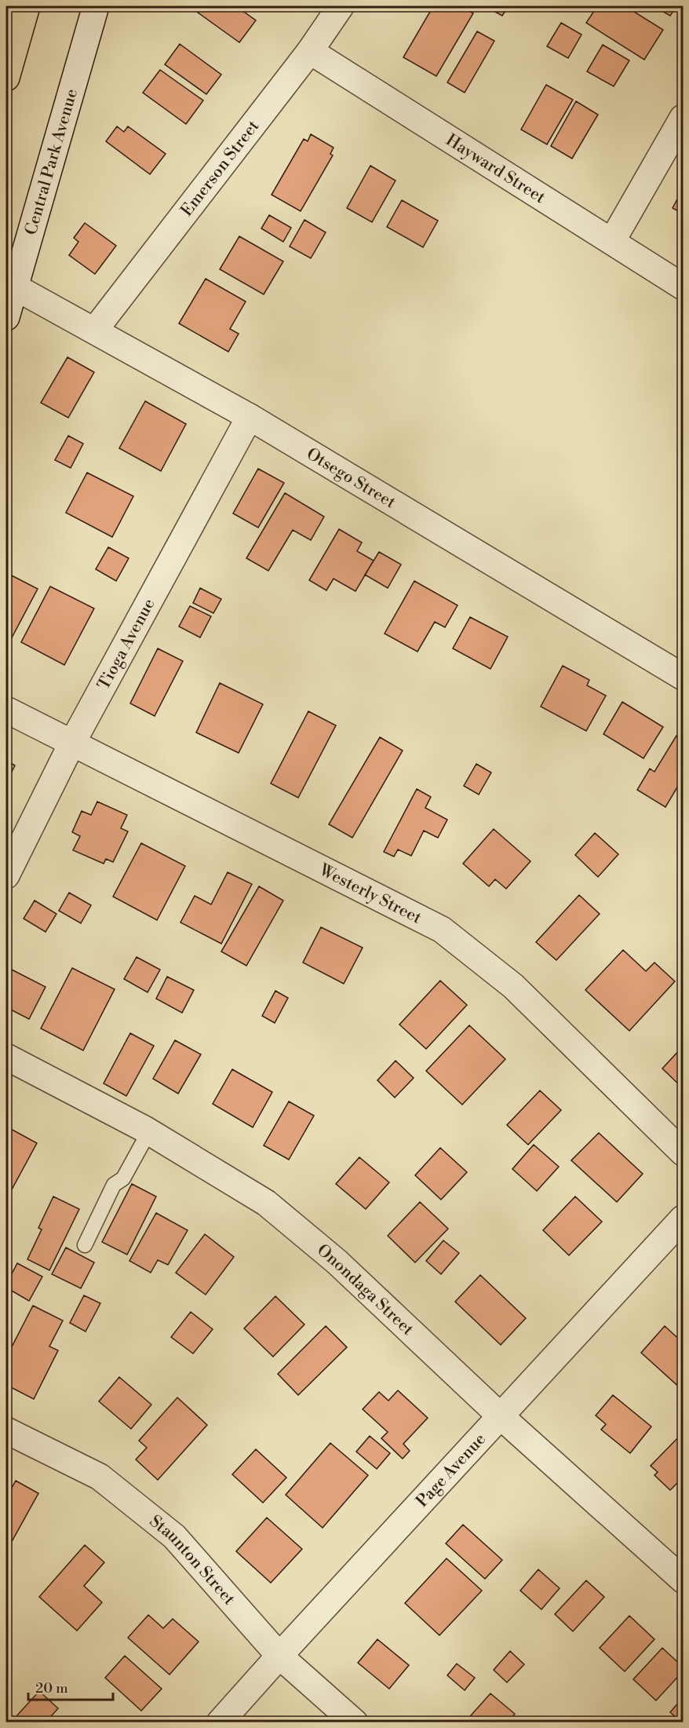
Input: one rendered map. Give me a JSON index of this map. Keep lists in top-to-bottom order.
{
  "streets": {
    "street": [
      "Central Park Avenue",
      "Emerson Street",
      "Hayward Street",
      "Otsego Street",
      "Tioga Avenue",
      "Westerly Street",
      "Onondaga Street",
      "Page Avenue",
      "Staunton Street"
    ]
  },
  "crossings": [
    ["Central Park Avenue", "Otsego Street"],
    ["Emerson Street", "Hayward Street"],
    ["Emerson Street", "Otsego Street"],
    ["Otsego Street", "Tioga Avenue"],
    ["Tioga Avenue", "Westerly Street"],
    ["Onondaga Street", "Page Avenue"],
    ["Page Avenue", "Staunton Street"]
  ],
  "scale_bar": "20 m"
}
